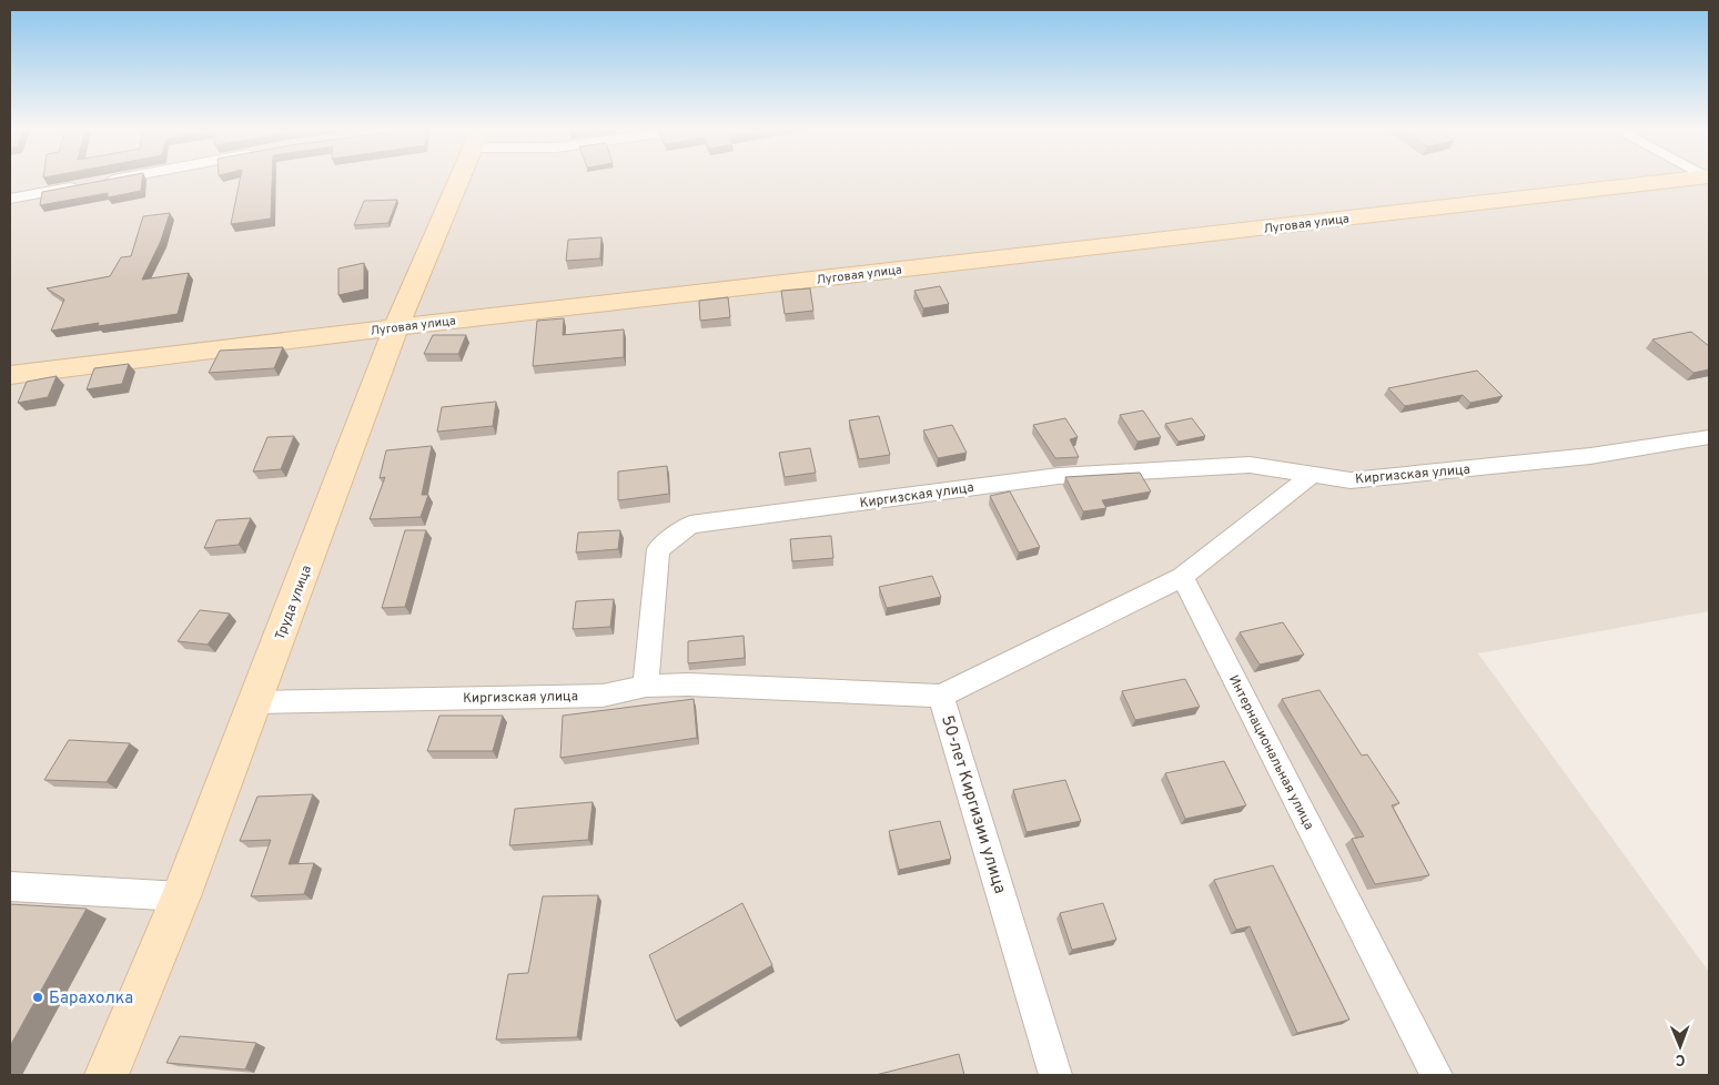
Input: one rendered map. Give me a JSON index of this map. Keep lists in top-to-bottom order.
{
  "streets": {
    "street": [
      "Луговая улица",
      "Киргизская улица",
      "Труда улица",
      "Интернациональная улица",
      "50-лет Киргизии улица"
    ]
  },
  "crossings": [
    ["Луговая улица", "Труда улица"],
    ["Киргизская улица", "Труда улица"]
  ],
  "places": ["Барахолка"],
  "north": "bottom"
}
